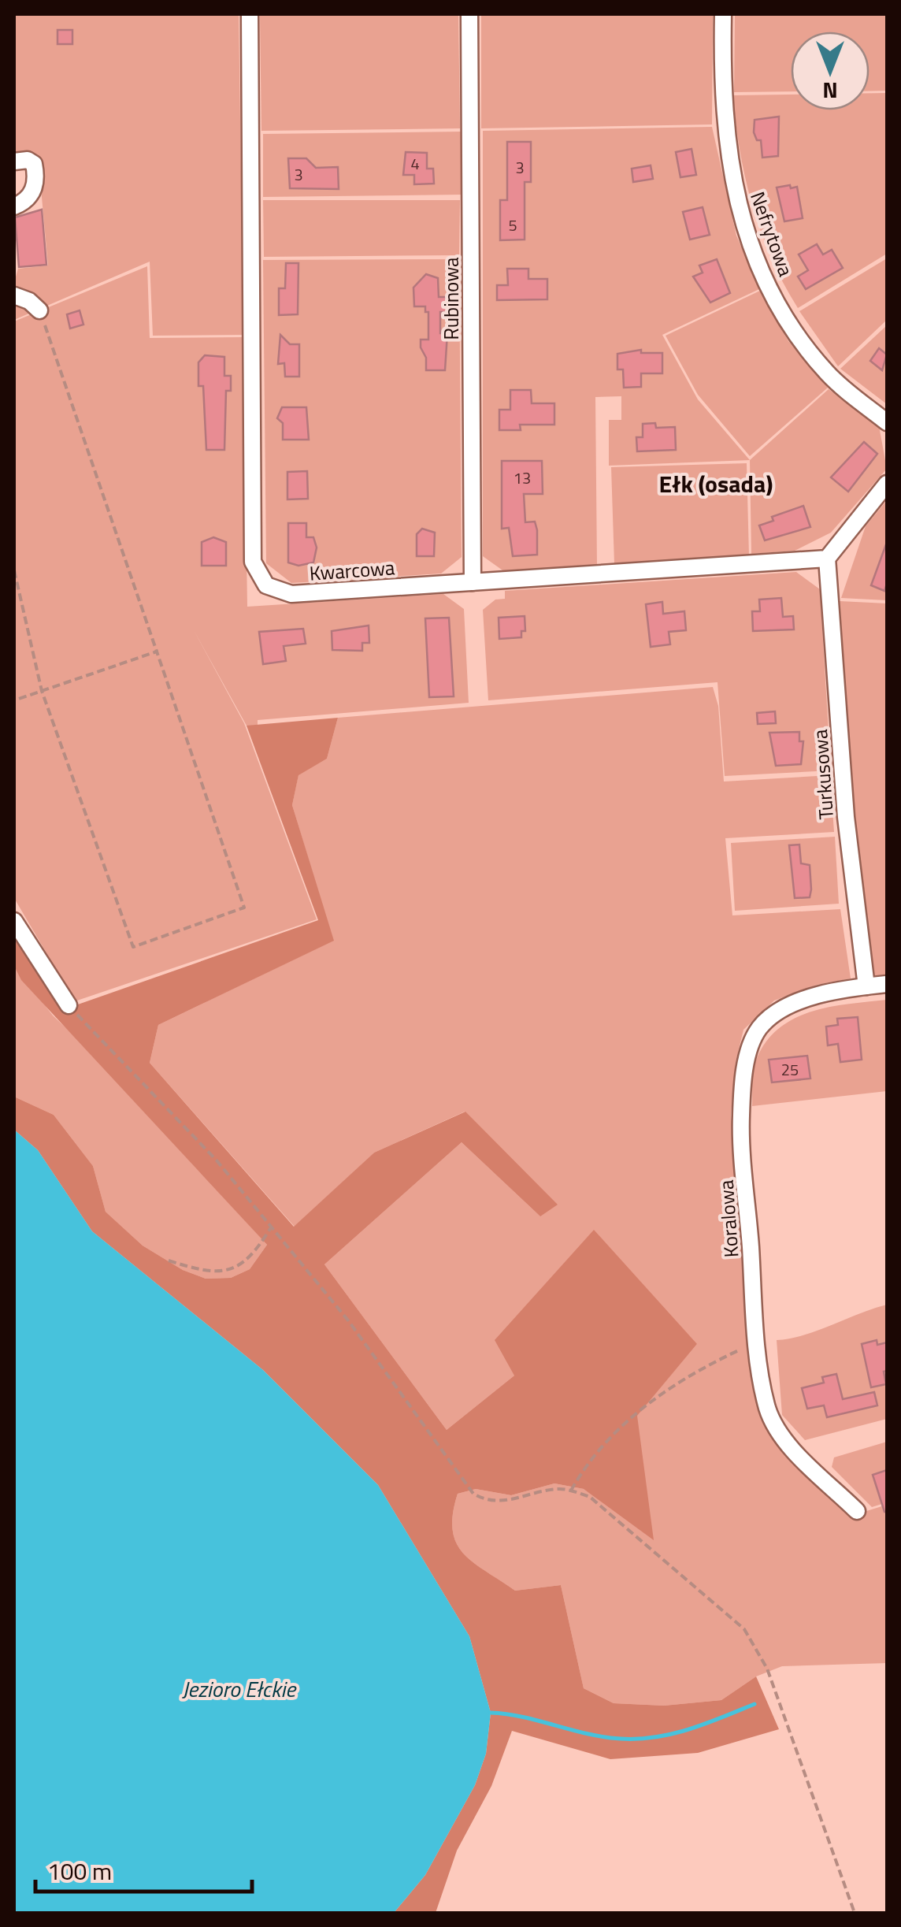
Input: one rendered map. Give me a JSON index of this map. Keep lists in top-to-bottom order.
{
  "streets": {
    "street": [
      "Nefrytowa",
      "Rubinowa",
      "Kwarcowa",
      "Turkusowa",
      "Koralowa"
    ]
  },
  "crossings": [
    ["Rubinowa", "Kwarcowa"],
    ["Kwarcowa", "Turkusowa"],
    ["Turkusowa", "Koralowa"]
  ],
  "districts": ["Ełk (osada)"],
  "water": ["Jezioro Ełckie"],
  "house_numbers": [
    "4",
    "3",
    "3",
    "5",
    "13",
    "25"
  ],
  "scale_bar": "100 m",
  "north": "bottom"
}
